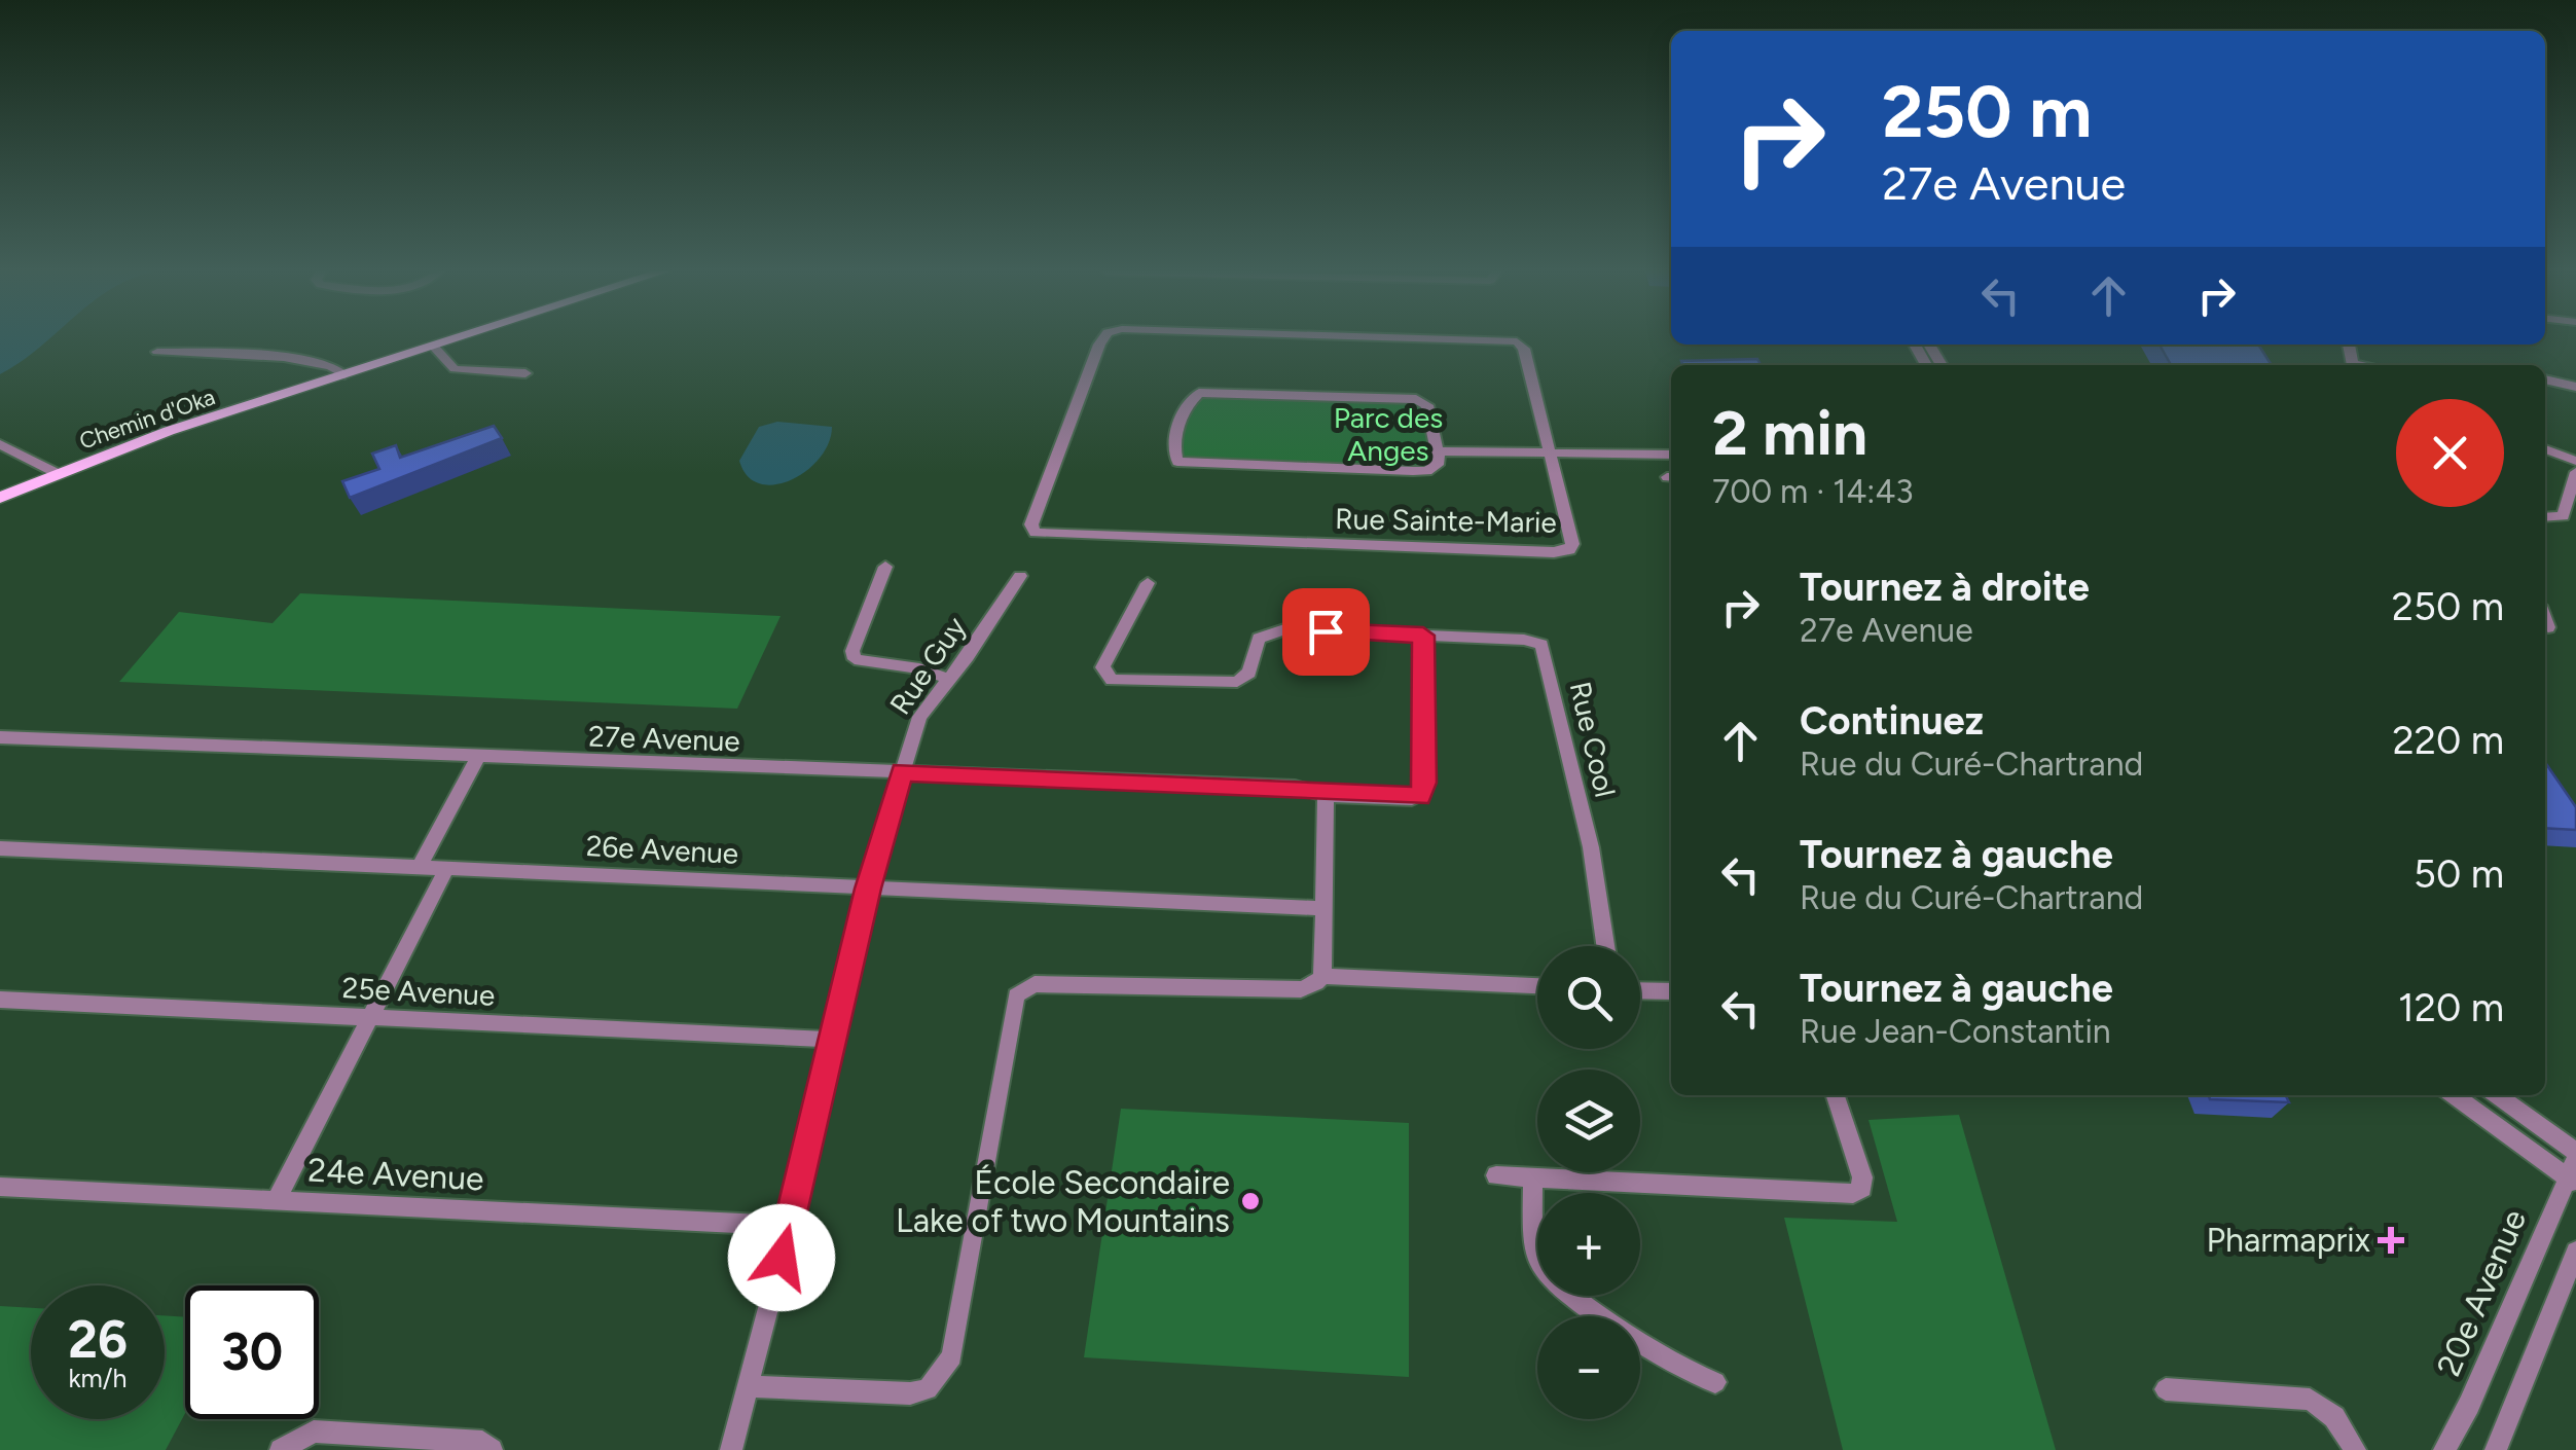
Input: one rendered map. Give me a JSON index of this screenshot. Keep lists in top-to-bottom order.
{
  "streets": {
    "main road": ["Chemin d'Oka"],
    "street": [
      "Rue Sainte-Marie",
      "Rue Guy",
      "27e Avenue",
      "Rue Cool",
      "26e Avenue",
      "25e Avenue",
      "24e Avenue",
      "20e Avenue"
    ]
  },
  "crossings": [
    ["Rue Guy", "27e Avenue"],
    ["Rue Guy", "26e Avenue"],
    ["Rue Guy", "25e Avenue"],
    ["Rue Guy", "24e Avenue"],
    ["27e Avenue", "Rue Cool"]
  ],
  "parks": ["Parc des Anges"],
  "places": {
    "other": ["École Secondaire Lake of two Mountains"],
    "health": ["Pharmaprix"]
  },
  "page": {
    "turn": ["250 m", "27e Avenue"],
    "heading": ["2 min", "700 m · 14:43"],
    "list": [
      {
        "name": "Tournez à droite",
        "note": "27e Avenue",
        "value": "250 m"
      },
      {
        "name": "Continuez",
        "note": "Rue du Curé-Chartrand",
        "value": "220 m"
      },
      {
        "name": "Tournez à gauche",
        "note": "Rue du Curé-Chartrand",
        "value": "50 m"
      },
      {
        "name": "Tournez à gauche",
        "note": "Rue Jean-Constantin",
        "value": "120 m"
      }
    ],
    "map_buttons": ["+", "−"],
    "speed": "26 km/h",
    "limit": "30"
  }
}
